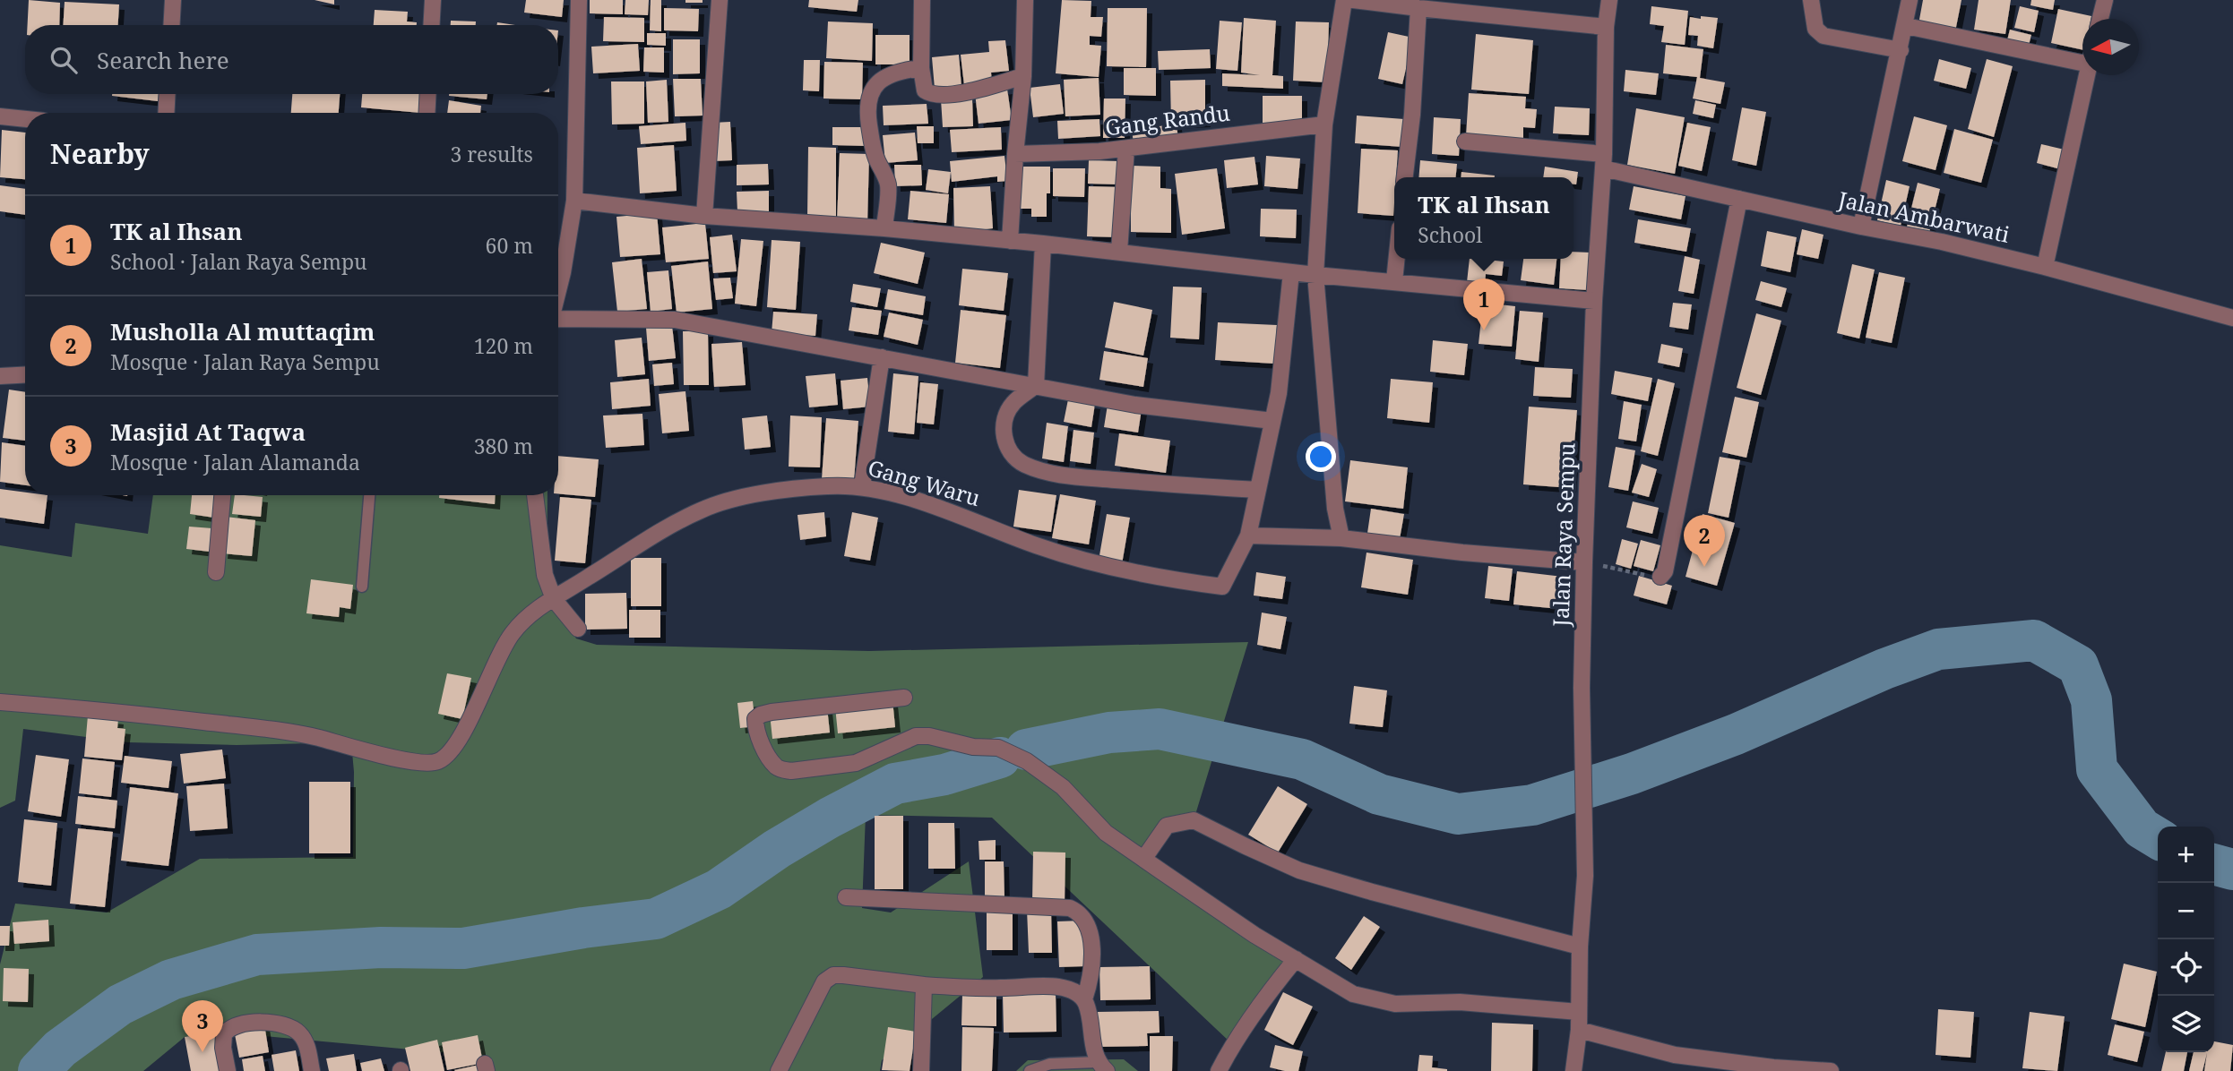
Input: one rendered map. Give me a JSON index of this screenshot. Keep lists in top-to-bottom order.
{
  "streets": {
    "street": [
      "Gang Randu",
      "Jalan Ambarwati",
      "Gang Waru",
      "Jalan Raya Sempu"
    ]
  },
  "crossings": [
    ["Jalan Ambarwati", "Jalan Raya Sempu"]
  ],
  "north": "left",
  "page": {
    "search": "Search here",
    "heading": ["Nearby", "3 results"],
    "popup": ["TK al Ihsan", "School"],
    "list": [
      {
        "mark": "1",
        "name": "TK al Ihsan",
        "note": "School · Jalan Raya Sempu",
        "value": "60 m"
      },
      {
        "mark": "2",
        "name": "Musholla Al muttaqim",
        "note": "Mosque · Jalan Raya Sempu",
        "value": "120 m"
      },
      {
        "mark": "3",
        "name": "Masjid At Taqwa",
        "note": "Mosque · Jalan Alamanda",
        "value": "380 m"
      }
    ],
    "pins": ["1", "2", "3"],
    "map_buttons": ["+", "−"]
  }
}
